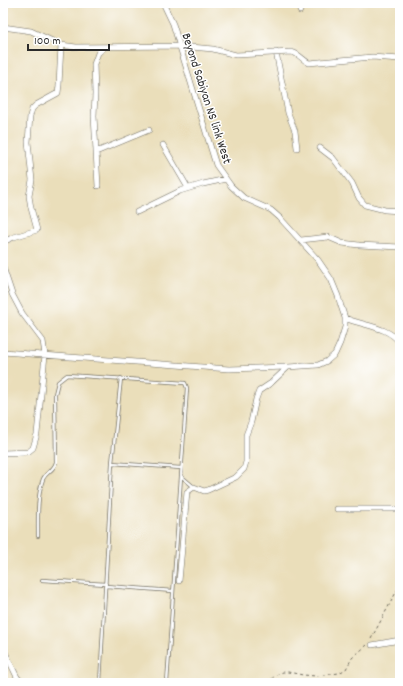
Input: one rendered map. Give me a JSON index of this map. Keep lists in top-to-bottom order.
{
  "streets": {
    "street": ["Beyond Sabiyan NS link West"]
  },
  "scale_bar": "100 m"
}
